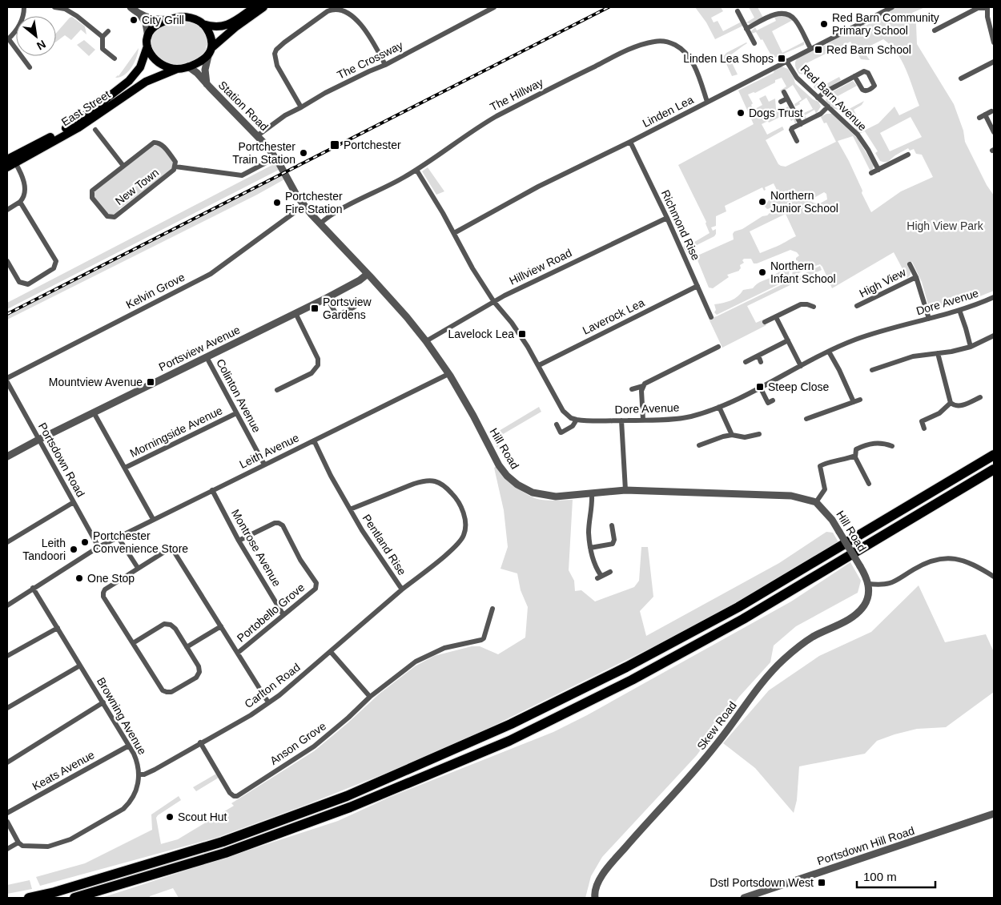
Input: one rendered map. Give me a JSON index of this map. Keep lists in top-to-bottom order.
{
  "streets": {
    "main road": ["East Street"],
    "street": [
      "The Crossway",
      "The Hillway",
      "Red Barn Avenue",
      "Station Road",
      "Linden Lea",
      "New Town",
      "Richmond Rise",
      "Hillview Road",
      "High View",
      "Kelvin Grove",
      "Dore Avenue",
      "Laverock Lea",
      "Portsview Avenue",
      "Colinton Avenue",
      "Morningside Avenue",
      "Hill Road",
      "Leith Avenue",
      "Portsdown Road",
      "Pentland Rise",
      "Montrose Avenue",
      "Portobello Grove",
      "Carlton Road",
      "Browning Avenue",
      "Skew Road",
      "Anson Grove",
      "Keats Avenue",
      "Portsdown Hill Road"
    ]
  },
  "crossings": [
    ["The Crossway", "Station Road"],
    ["The Hillway", "Linden Lea"],
    ["The Hillway", "Hill Road"],
    ["Red Barn Avenue", "Linden Lea"],
    ["Station Road", "East Street"],
    ["Station Road", "Hill Road"],
    ["Linden Lea", "Richmond Rise"],
    ["Richmond Rise", "Hillview Road"],
    ["Richmond Rise", "Laverock Lea"],
    ["Hillview Road", "Hill Road"],
    ["High View", "Dore Avenue"],
    ["Kelvin Grove", "Hill Road"],
    ["Portsview Avenue", "Colinton Avenue"],
    ["Portsview Avenue", "Hill Road"],
    ["Portsview Avenue", "Portsdown Road"],
    ["Colinton Avenue", "Morningside Avenue"],
    ["Colinton Avenue", "Leith Avenue"],
    ["Hill Road", "Leith Avenue"],
    ["Hill Road", "Skew Road"],
    ["Leith Avenue", "Portsdown Road"],
    ["Leith Avenue", "Pentland Rise"],
    ["Leith Avenue", "Montrose Avenue"],
    ["Leith Avenue", "Browning Avenue"],
    ["Pentland Rise", "Carlton Road"],
    ["Montrose Avenue", "Portobello Grove"],
    ["Carlton Road", "Browning Avenue"],
    ["Carlton Road", "Anson Grove"],
    ["Browning Avenue", "Keats Avenue"]
  ],
  "parks": ["High View Park"],
  "places": {
    "other": [
      "City Grill",
      "Red Barn Community Primary School",
      "Dogs Trust",
      "Portchester Train Station",
      "Northern Junior School",
      "Portchester Fire Station",
      "Northern Infant School",
      "Portchester Convenience Store",
      "Leith Tandoori",
      "One Stop",
      "Scout Hut"
    ],
    "transit": [
      "Red Barn School",
      "Linden Lea Shops",
      "Portchester",
      "Portsview Gardens",
      "Lavelock Lea",
      "Mountview Avenue",
      "Steep Close",
      "Dstl Portsdown West"
    ]
  },
  "scale_bar": "100 m",
  "north": "bottom right"
}
